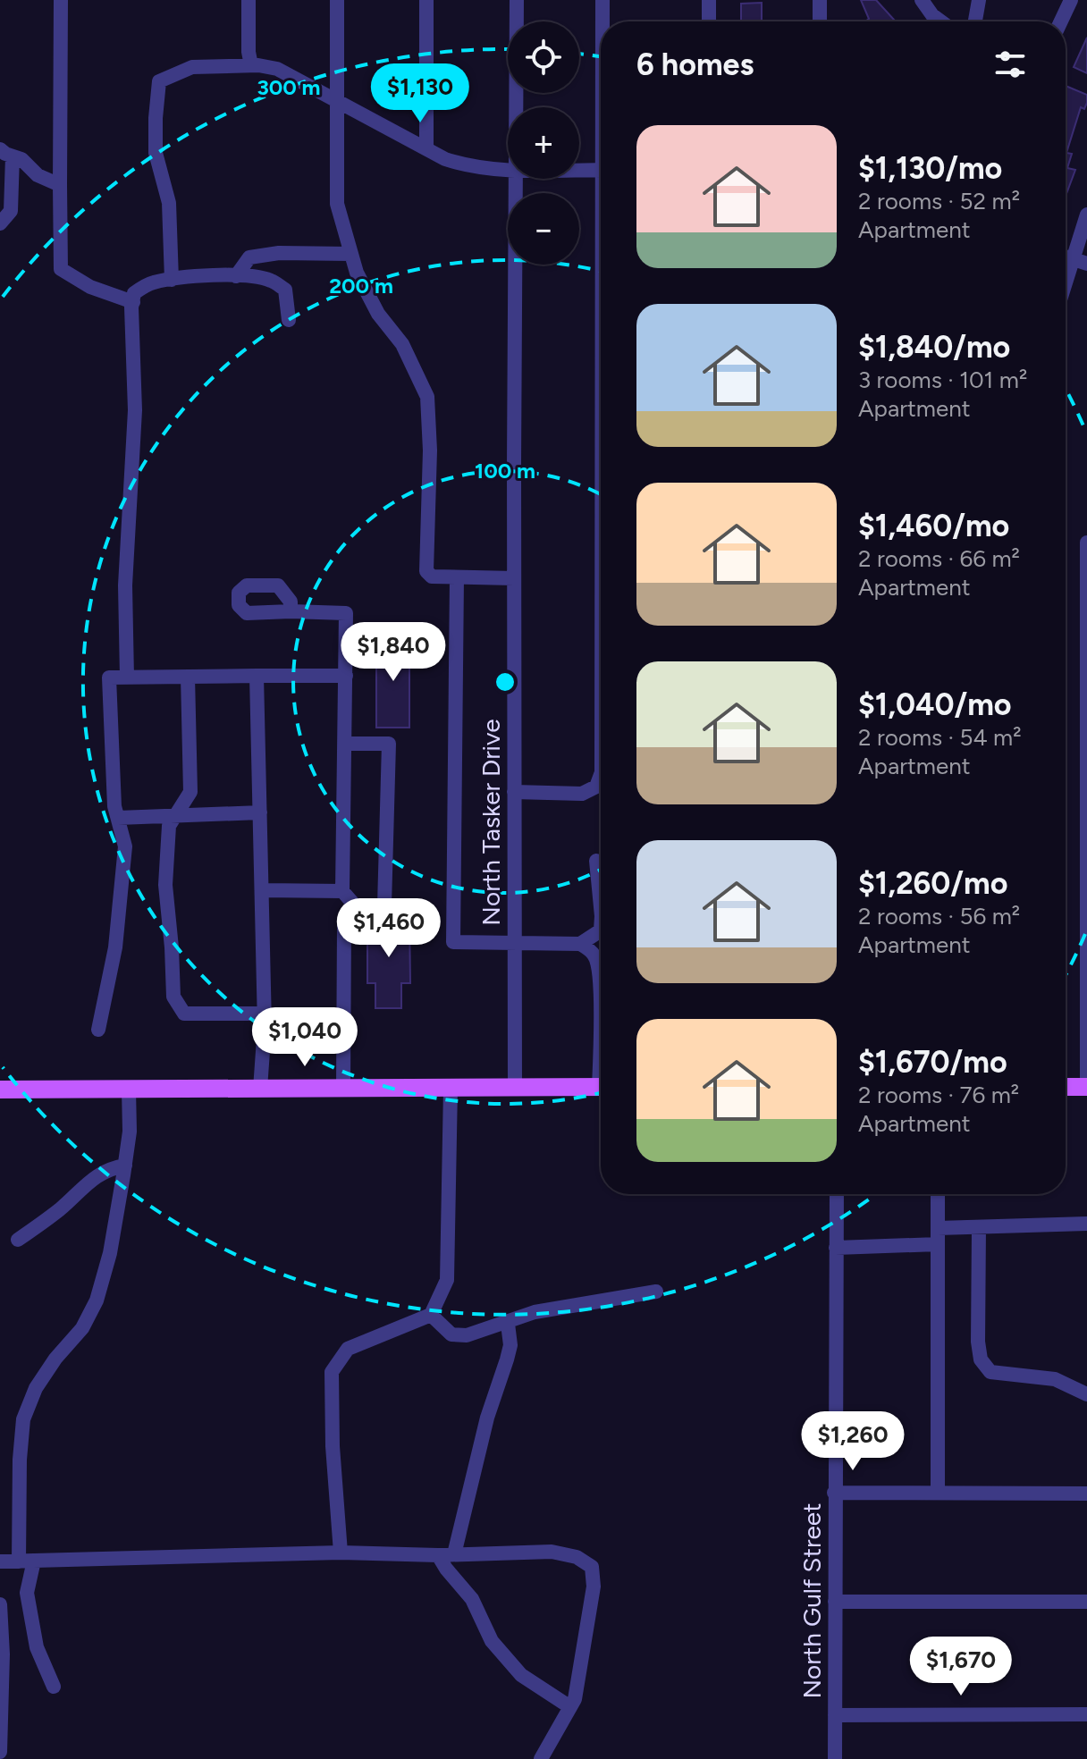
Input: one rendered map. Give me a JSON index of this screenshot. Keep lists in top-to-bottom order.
{
  "streets": {
    "street": ["North Tasker Drive", "North Gulf Street"]
  },
  "page": {
    "map_buttons": ["+", "−"],
    "heading": "6 homes",
    "price": [
      "$1,130",
      "$1,840",
      "$1,460",
      "$1,040",
      "$1,260",
      "$1,670"
    ],
    "list": [
      {
        "name": "$1,130/mo",
        "note": "2 rooms · 52 m² · Apartment"
      },
      {
        "name": "$1,840/mo",
        "note": "3 rooms · 101 m² · Apartment"
      },
      {
        "name": "$1,460/mo",
        "note": "2 rooms · 66 m² · Apartment"
      },
      {
        "name": "$1,040/mo",
        "note": "2 rooms · 54 m² · Apartment"
      },
      {
        "name": "$1,260/mo",
        "note": "2 rooms · 56 m² · Apartment"
      },
      {
        "name": "$1,670/mo",
        "note": "2 rooms · 76 m² · Apartment"
      }
    ]
  },
  "rings": ["300 m", "200 m", "100 m"]
}
